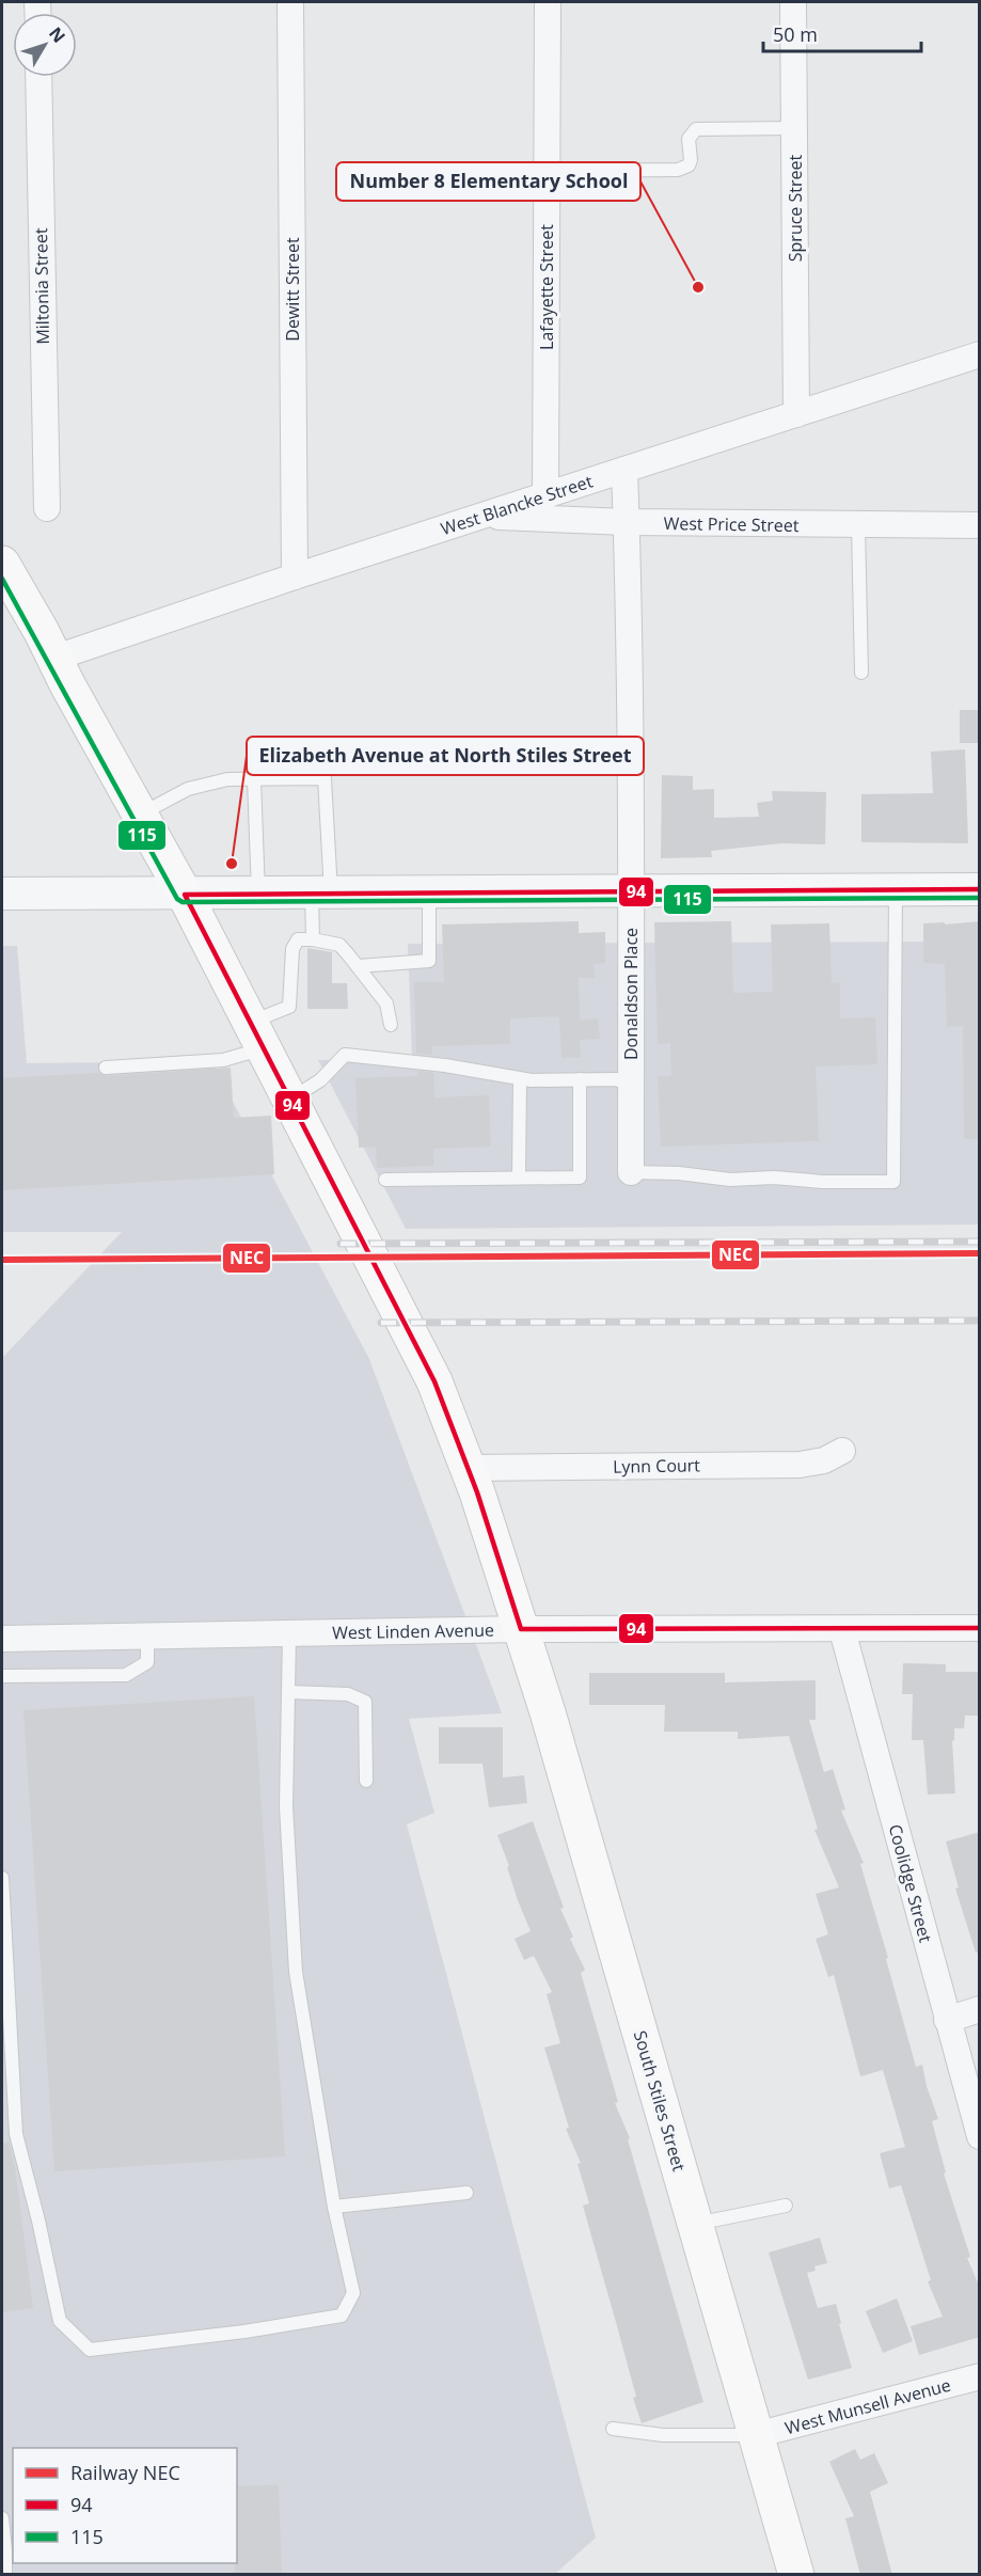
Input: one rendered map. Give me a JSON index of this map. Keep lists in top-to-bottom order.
{
  "streets": {
    "main road": ["South Stiles Street"],
    "street": [
      "Spruce Street",
      "Miltonia Street",
      "Lafayette Street",
      "Dewitt Street",
      "West Blancke Street",
      "West Price Street",
      "Donaldson Place",
      "Lynn Court",
      "West Linden Avenue",
      "Coolidge Street",
      "West Munsell Avenue"
    ]
  },
  "crossings": [
    ["Spruce Street", "West Blancke Street"],
    ["Lafayette Street", "West Blancke Street"],
    ["Dewitt Street", "West Blancke Street"],
    ["West Blancke Street", "West Price Street"],
    ["West Blancke Street", "Donaldson Place"],
    ["West Blancke Street", "South Stiles Street"],
    ["West Price Street", "Donaldson Place"],
    ["Lynn Court", "South Stiles Street"],
    ["West Linden Avenue", "Coolidge Street"],
    ["West Linden Avenue", "South Stiles Street"],
    ["South Stiles Street", "West Munsell Avenue"]
  ],
  "places": ["Number 8 Elementary School", "Elizabeth Avenue at North Stiles Street"],
  "lines": ["transit line 115", "transit line 94", "rail line NEC"],
  "legend": ["Railway NEC", "94", "115"],
  "scale_bar": "50 m",
  "north": "top right"
}
